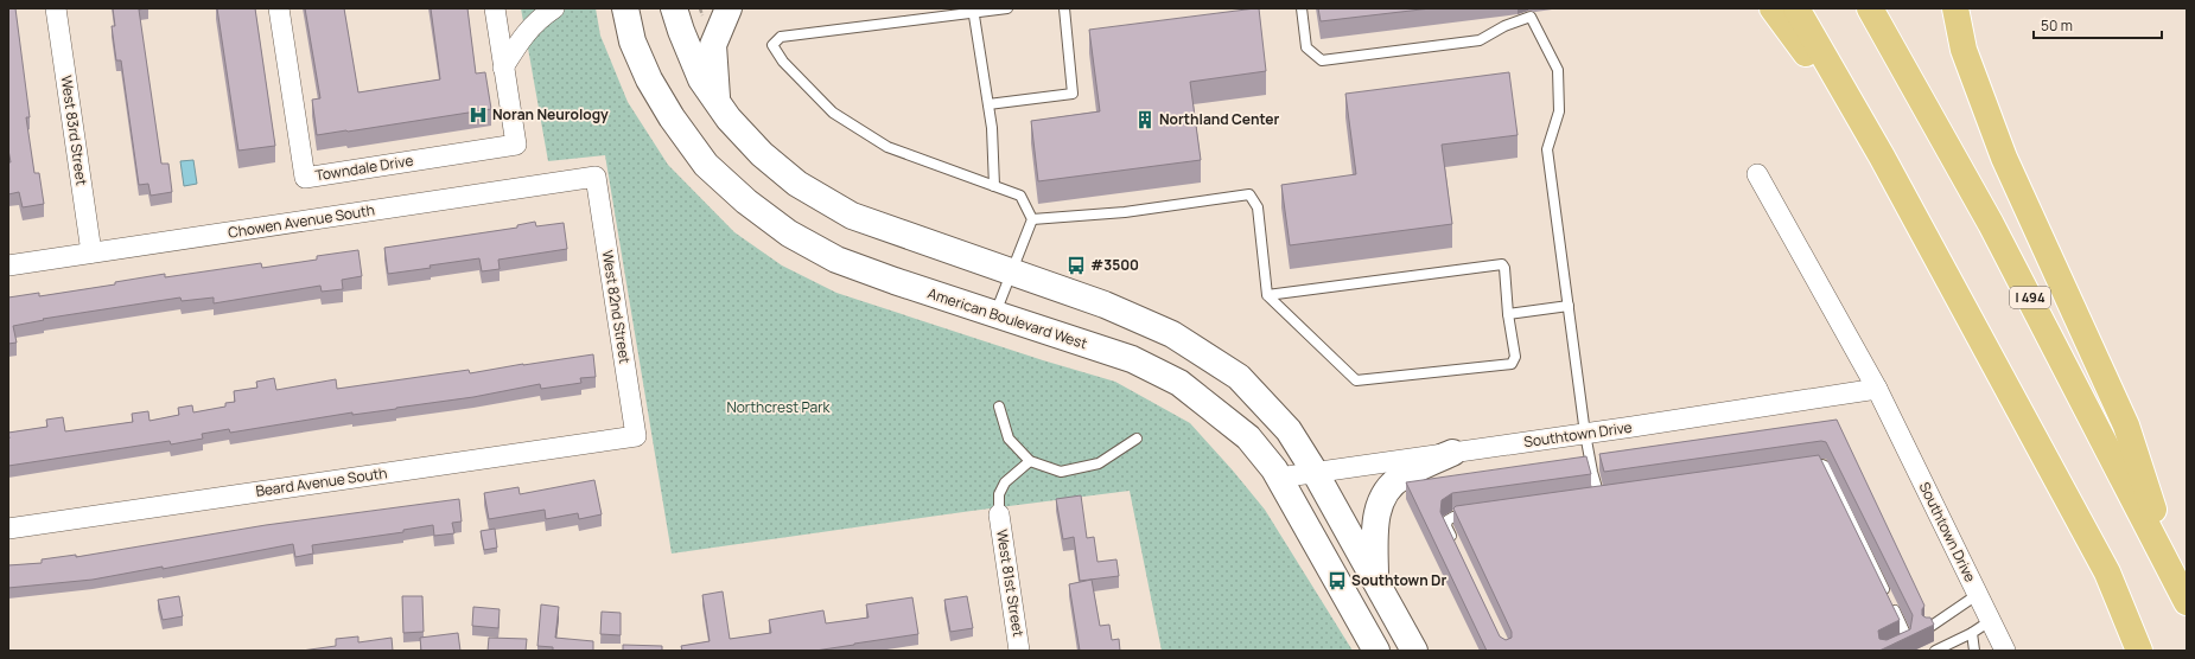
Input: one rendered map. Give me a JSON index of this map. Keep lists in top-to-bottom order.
{
  "streets": {
    "highway": ["I 494"],
    "main road": ["American Boulevard West"],
    "street": [
      "West 83rd Street",
      "Towndale Drive",
      "Chowen Avenue South",
      "West 82nd Street",
      "Southtown Drive",
      "Beard Avenue South",
      "West 81st Street"
    ]
  },
  "crossings": [
    ["West 83rd Street", "Chowen Avenue South"],
    ["Chowen Avenue South", "West 82nd Street"],
    ["West 82nd Street", "Beard Avenue South"],
    ["American Boulevard West", "Southtown Drive"]
  ],
  "parks": ["Northcrest Park"],
  "places": {
    "hospital": ["Noran Neurology"],
    "building": ["Northland Center"],
    "bus stop": ["#3500", "Southtown Dr"]
  },
  "scale_bar": "50 m"
}
